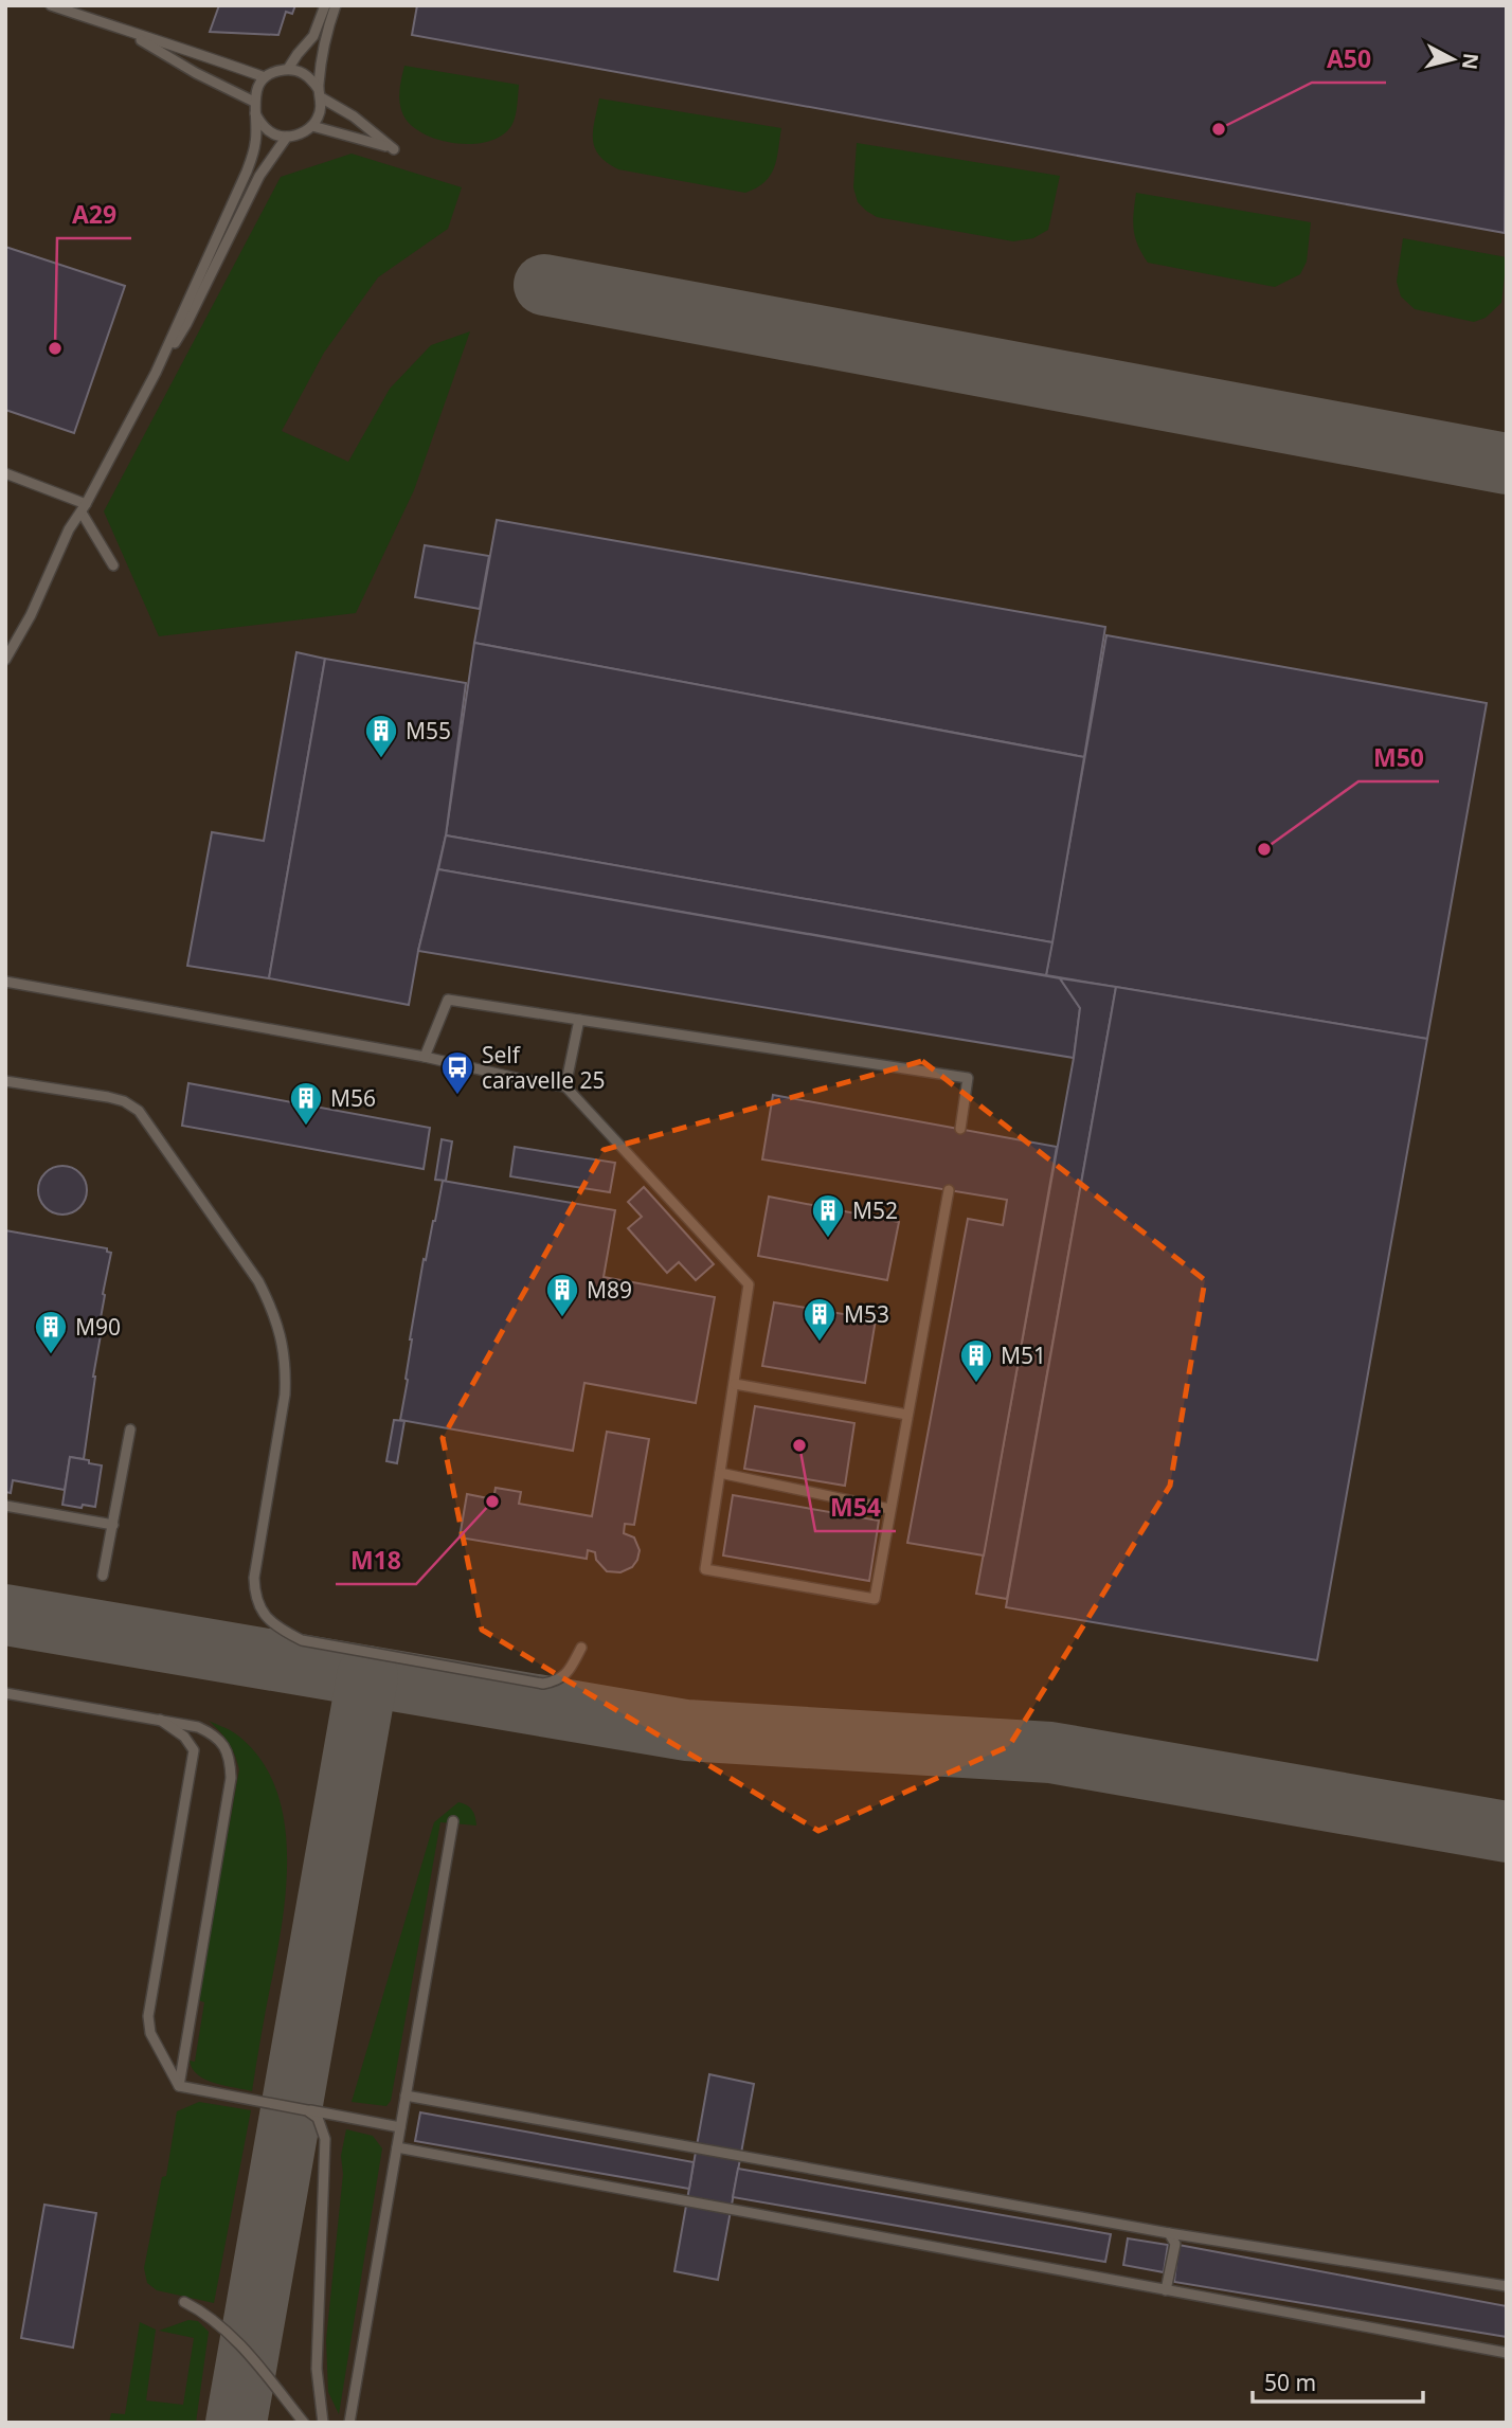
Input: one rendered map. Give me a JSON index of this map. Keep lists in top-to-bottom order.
{
  "places": {
    "other": [
      "A50",
      "A29",
      "M50",
      "M54",
      "M18"
    ],
    "building": [
      "M55",
      "M56",
      "M52",
      "M89",
      "M53",
      "M90",
      "M51"
    ],
    "bus stop": ["Self caravelle 25"]
  },
  "scale_bar": "50 m",
  "north": "right"
}
